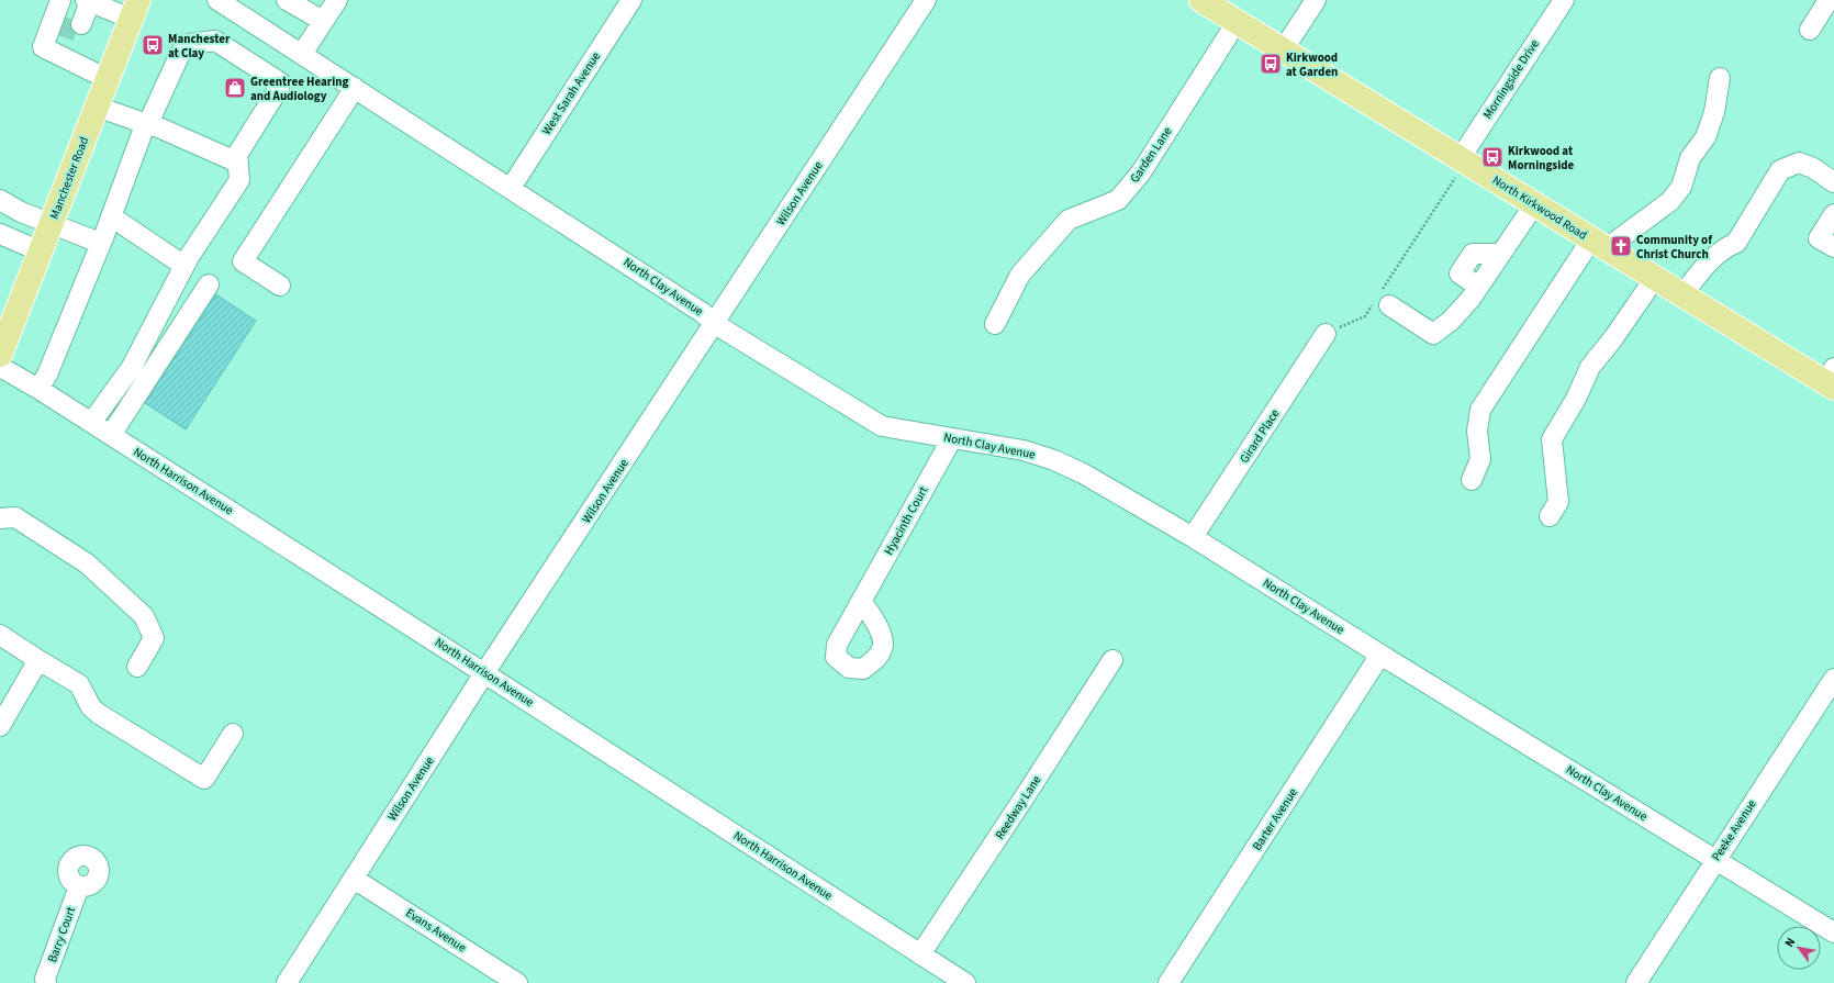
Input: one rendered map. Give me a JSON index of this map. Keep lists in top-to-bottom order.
{
  "streets": {
    "main road": ["Manchester Road", "North Kirkwood Road"],
    "street": [
      "Morningside Drive",
      "West Sarah Avenue",
      "Garden Lane",
      "Wilson Avenue",
      "North Clay Avenue",
      "Girard Place",
      "North Harrison Avenue",
      "Hyacinth Court",
      "Reedway Lane",
      "Barter Avenue",
      "Peeke Avenue",
      "Evans Avenue",
      "Barry Court"
    ]
  },
  "crossings": [
    ["Morningside Drive", "North Kirkwood Road"],
    ["West Sarah Avenue", "North Clay Avenue"],
    ["Garden Lane", "North Kirkwood Road"],
    ["Wilson Avenue", "North Clay Avenue"],
    ["Wilson Avenue", "North Harrison Avenue"],
    ["Wilson Avenue", "Evans Avenue"],
    ["North Clay Avenue", "Girard Place"],
    ["North Clay Avenue", "Hyacinth Court"],
    ["North Clay Avenue", "Barter Avenue"],
    ["North Clay Avenue", "Peeke Avenue"],
    ["North Harrison Avenue", "Reedway Lane"]
  ],
  "places": {
    "bus stop": ["Manchester at Clay", "Kirkwood at Garden", "Kirkwood at Morningside"],
    "shop": ["Greentree Hearing and Audiology"],
    "church": ["Community of Christ Church"]
  },
  "north": "top left"
}
